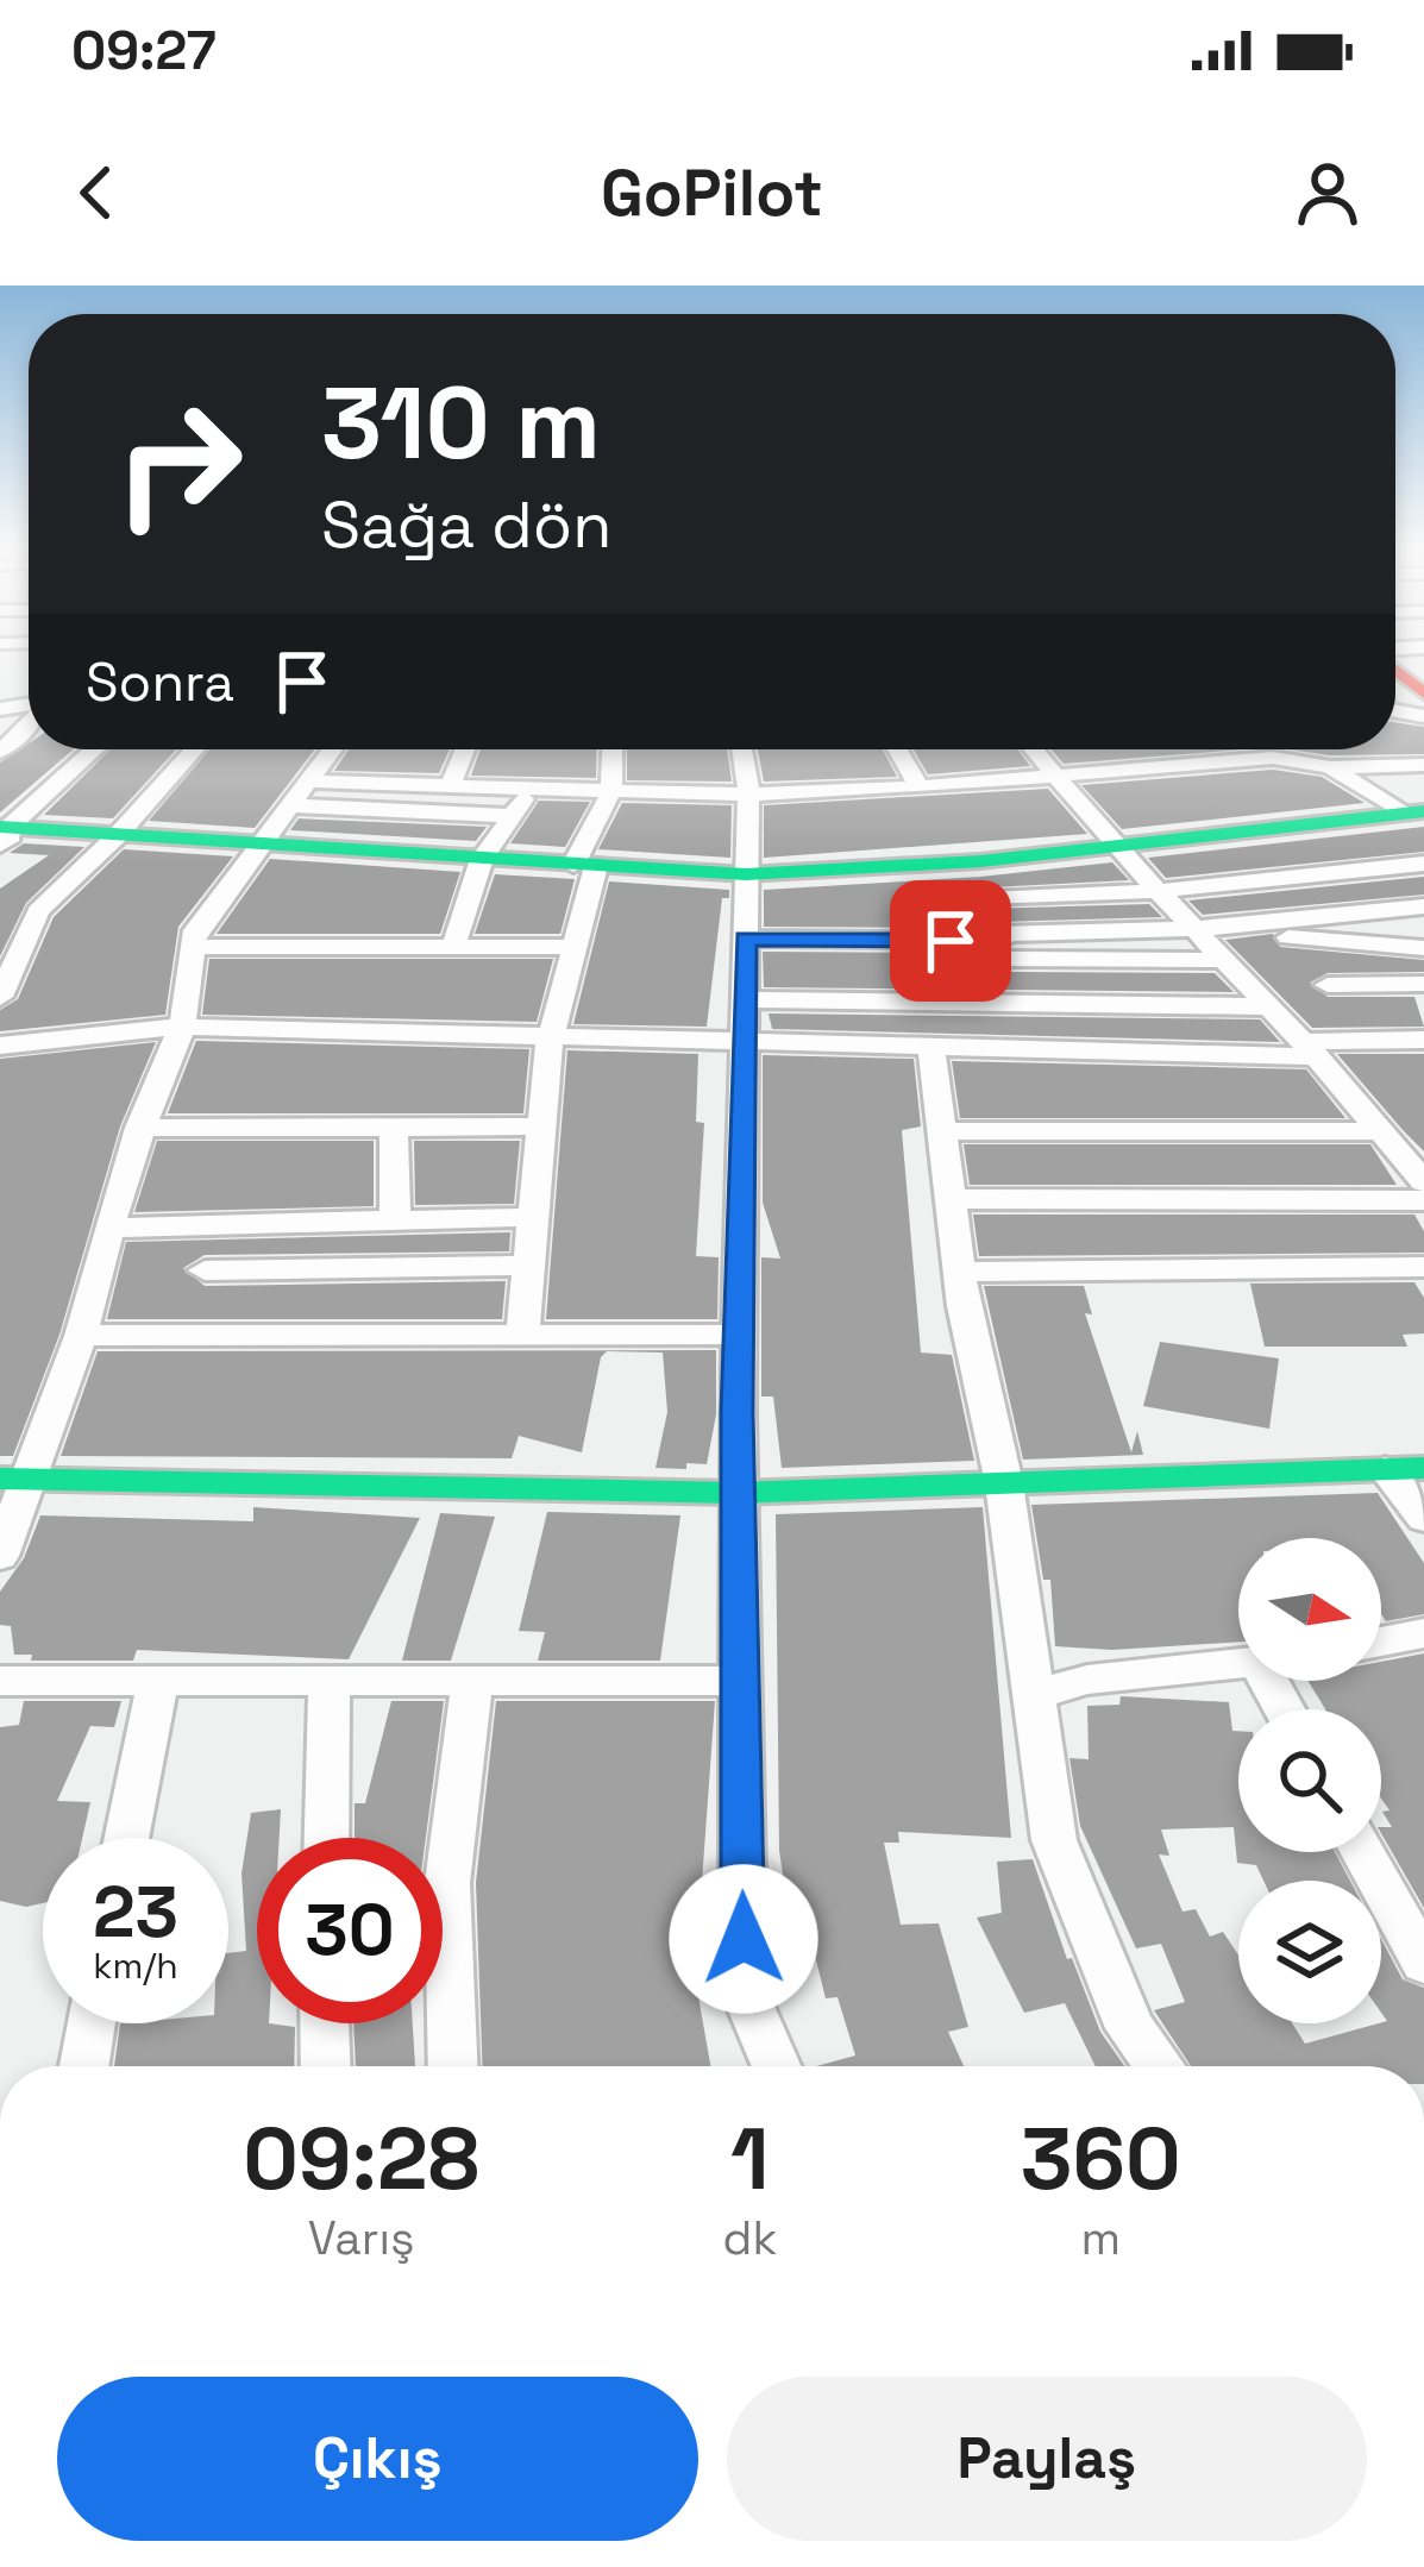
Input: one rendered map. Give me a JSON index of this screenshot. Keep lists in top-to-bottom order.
{
  "north": "right",
  "page": {
    "status": "09:27",
    "header": "GoPilot",
    "turn": ["310 m", "Sağa dön"],
    "then": "Sonra",
    "speed": "23 km/h",
    "limit": "30",
    "eta": [
      "09:28",
      "Varış",
      "1",
      "dk",
      "360",
      "m"
    ],
    "buttons": ["Çıkış", "Paylaş"]
  }
}
